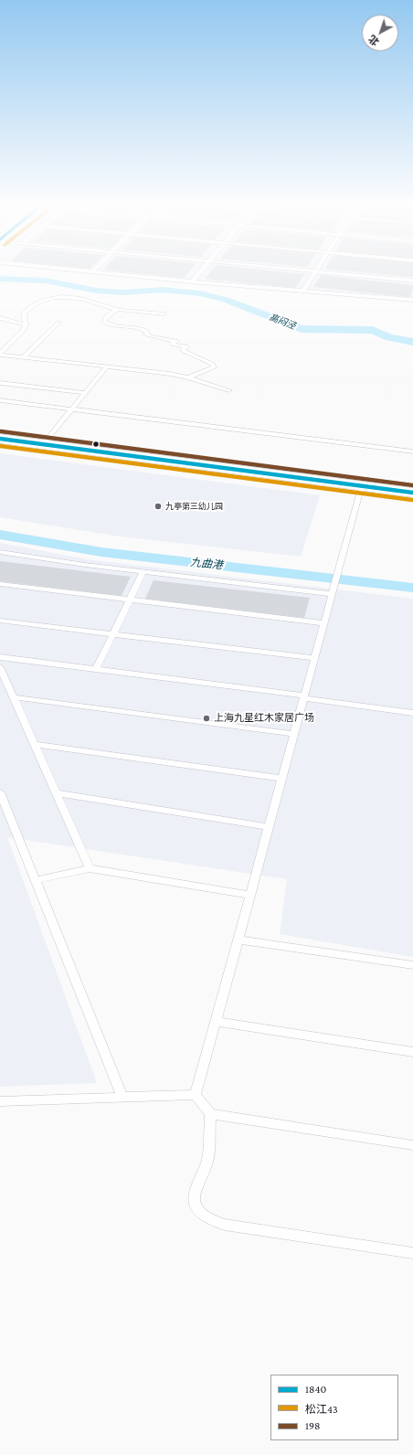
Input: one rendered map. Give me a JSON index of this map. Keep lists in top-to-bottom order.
{
  "water": ["高闷泾", "九曲港"],
  "places": ["九亭第三幼儿园", "上海九星红木家居广场"],
  "lines": ["transit line 198", "transit line 1840", "transit line 松江43"],
  "legend": ["1840", "松江43", "198"],
  "north": "bottom left"
}
